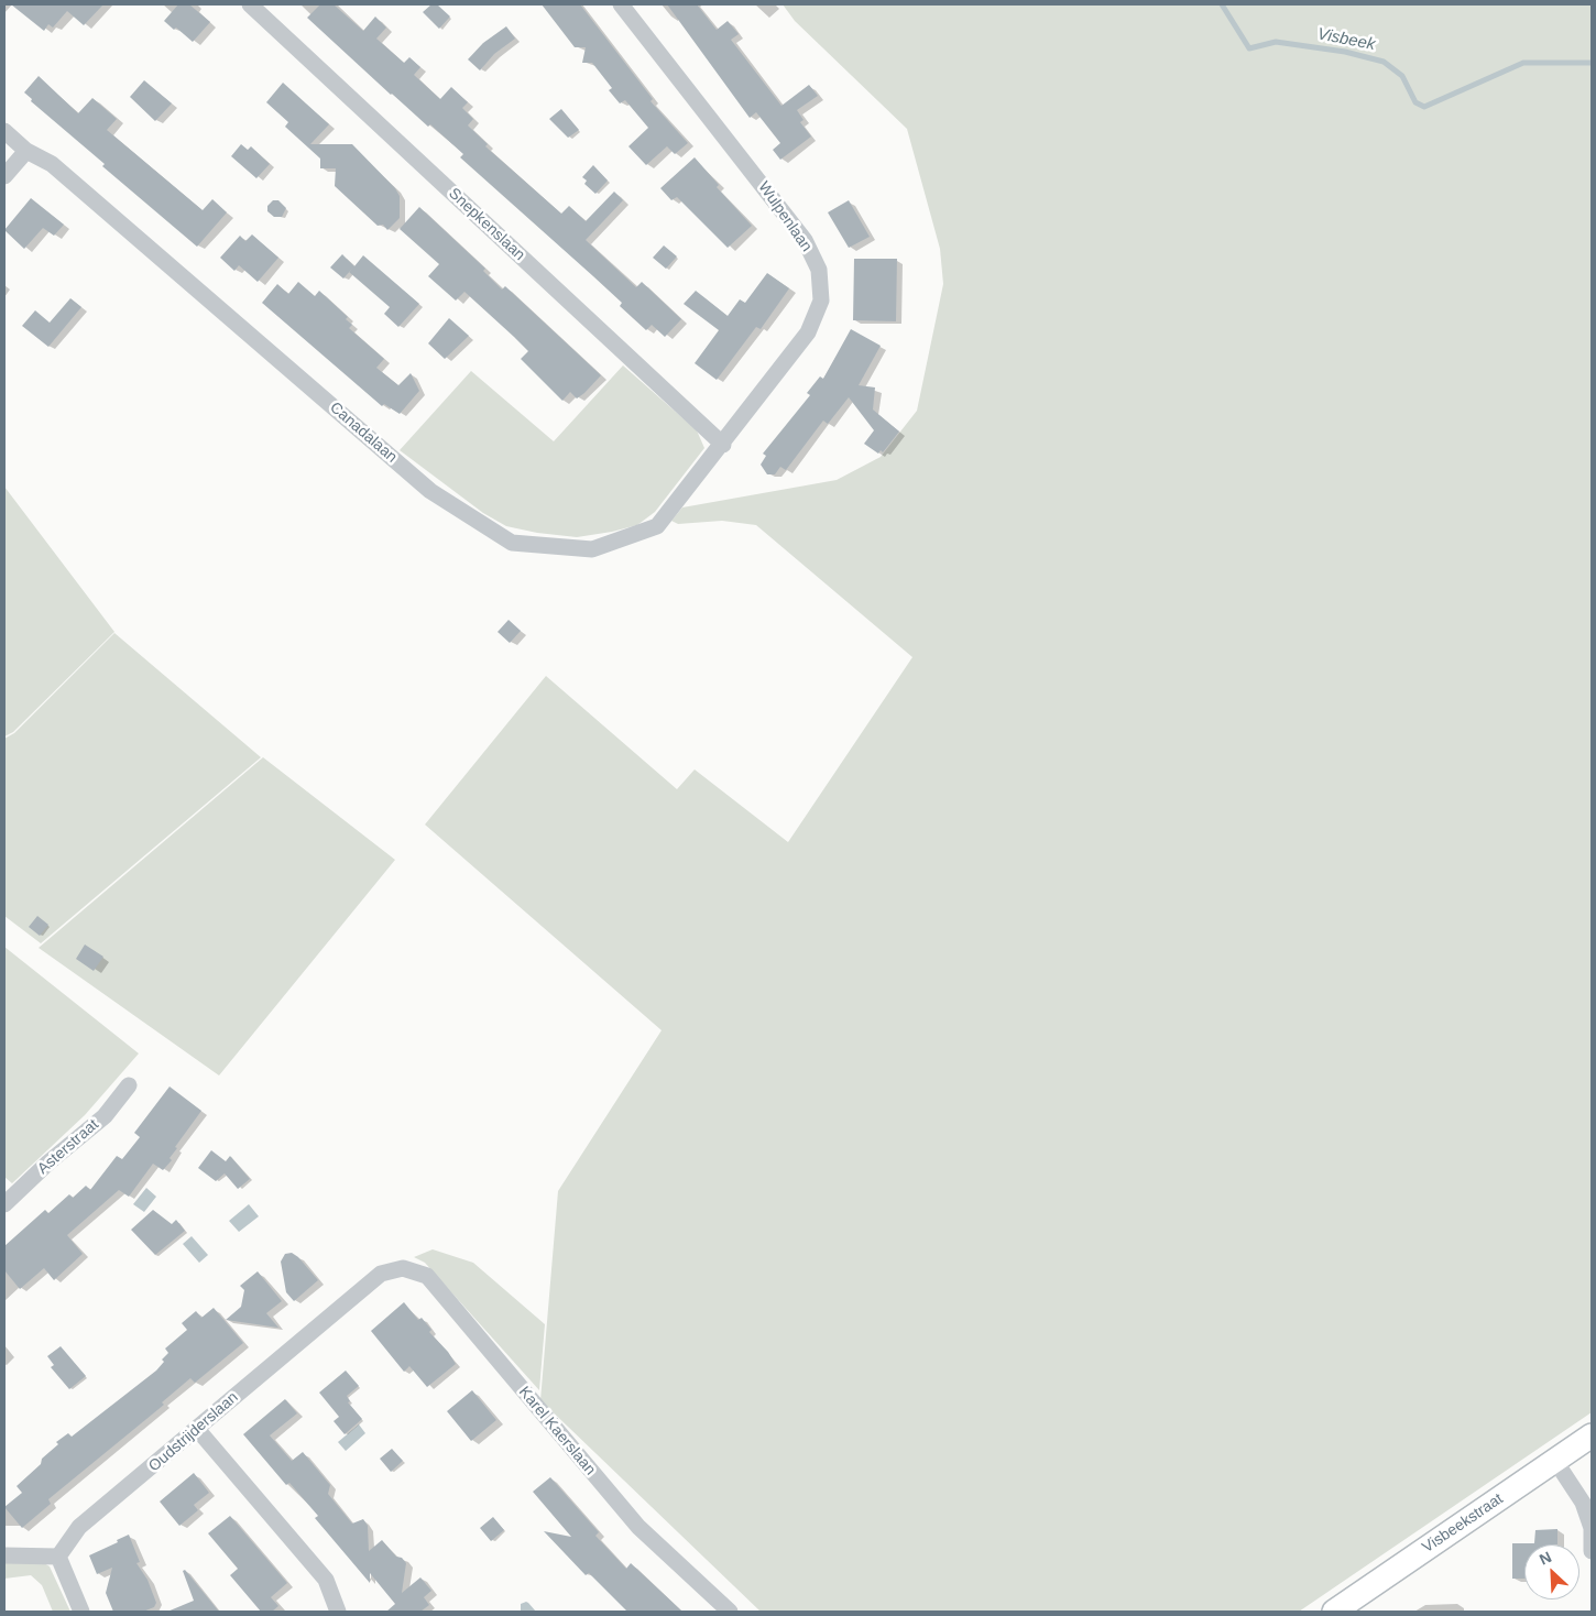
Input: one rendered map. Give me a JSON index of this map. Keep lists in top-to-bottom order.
{
  "streets": {
    "street": [
      "Wulpenlaan",
      "Snepkenslaan",
      "Canadalaan",
      "Asterstraat",
      "Karel Kaerslaan",
      "Oudstrijderslaan",
      "Visbeekstraat"
    ]
  },
  "crossings": [
    ["Wulpenlaan", "Snepkenslaan"],
    ["Wulpenlaan", "Canadalaan"],
    ["Snepkenslaan", "Canadalaan"],
    ["Karel Kaerslaan", "Oudstrijderslaan"]
  ],
  "water": ["Visbeek"],
  "north": "top left"
}
